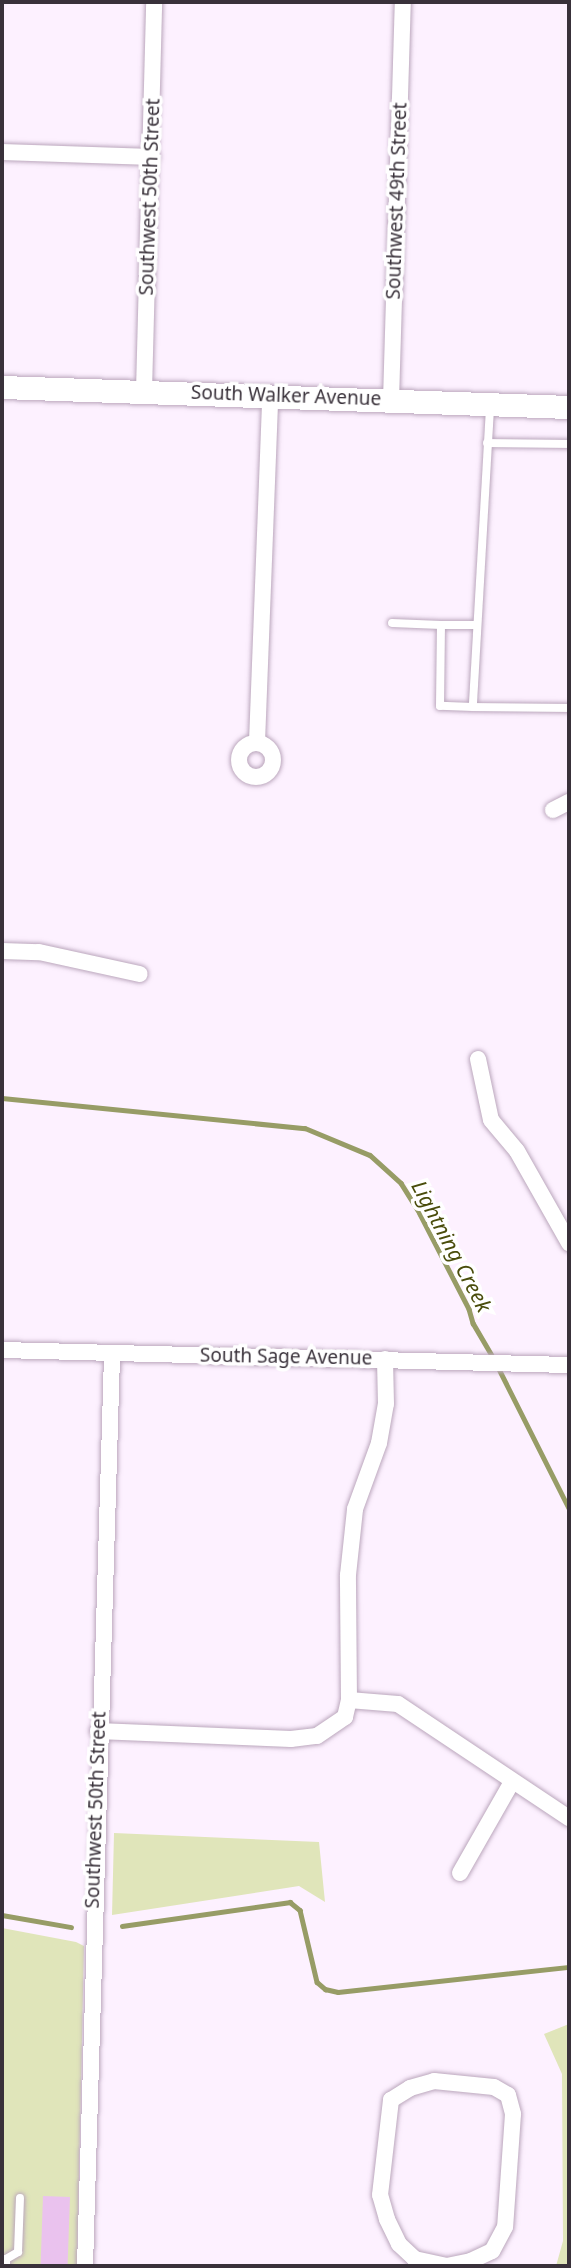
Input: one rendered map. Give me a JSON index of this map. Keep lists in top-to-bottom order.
{
  "streets": {
    "main road": ["South Walker Avenue"],
    "street": ["Southwest 50th Street", "Southwest 49th Street", "South Sage Avenue"]
  },
  "crossings": [
    ["Southwest 50th Street", "South Walker Avenue"],
    ["Southwest 50th Street", "South Sage Avenue"],
    ["Southwest 49th Street", "South Walker Avenue"]
  ],
  "water": ["Lightning Creek"]
}
